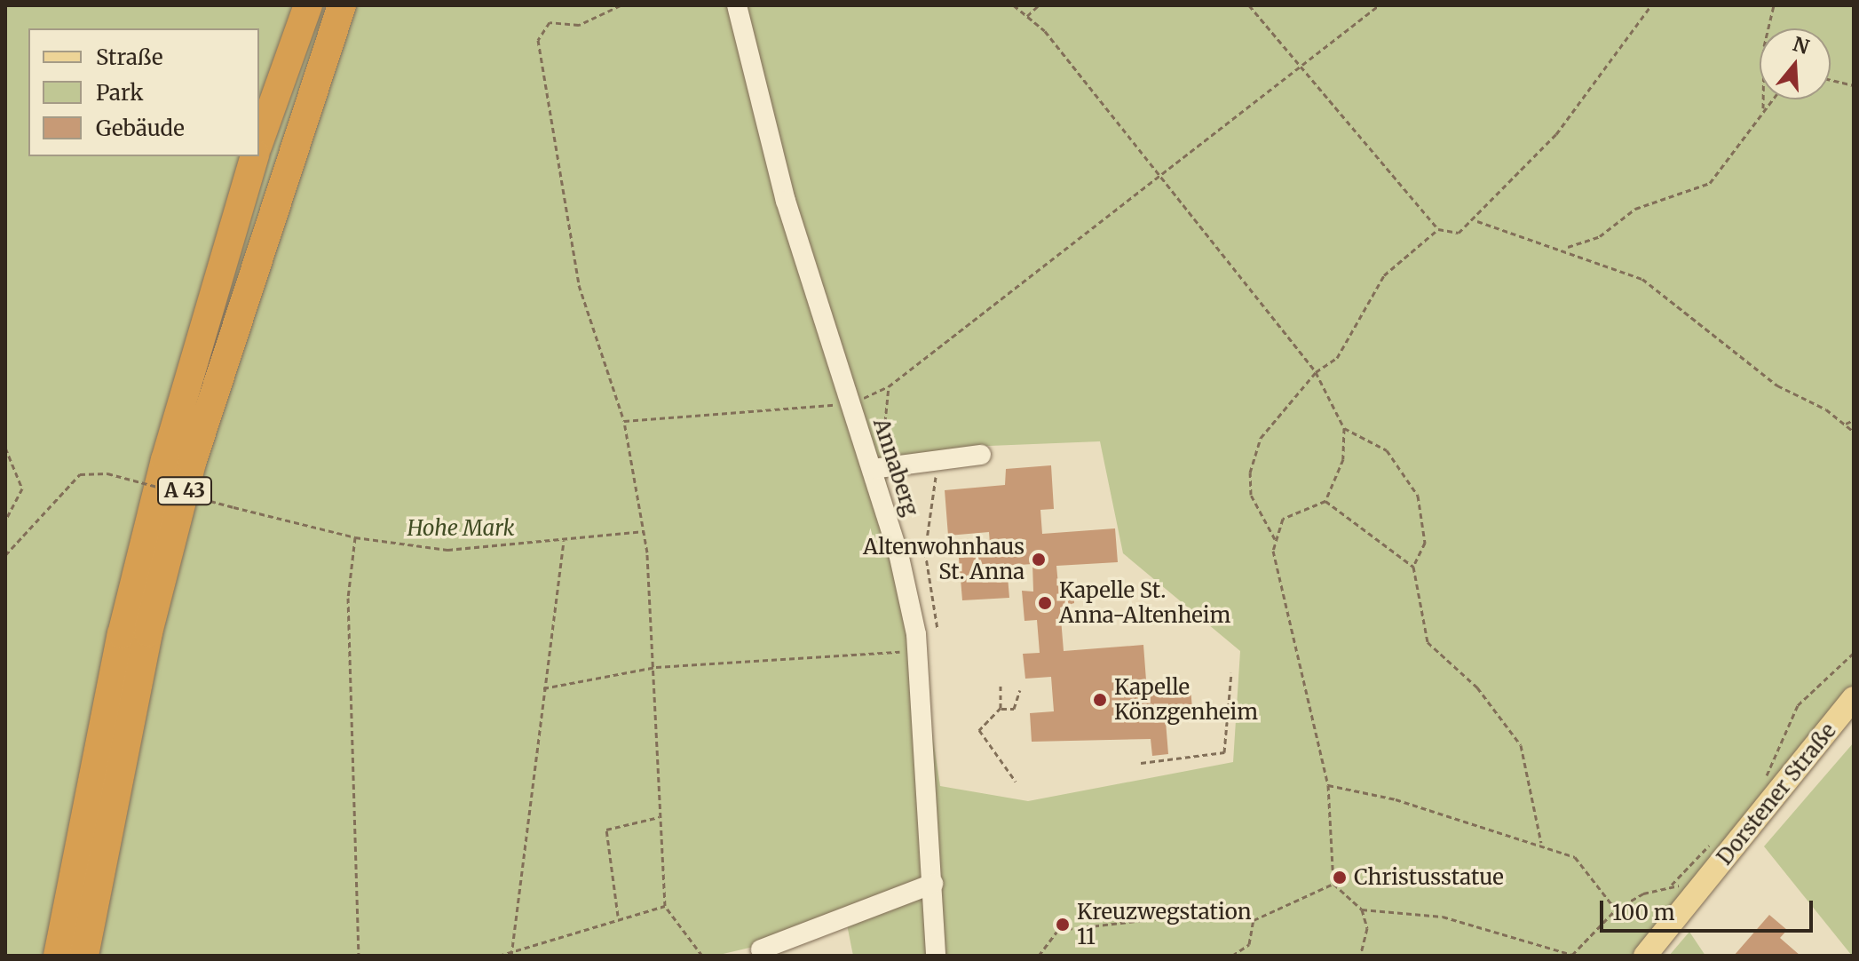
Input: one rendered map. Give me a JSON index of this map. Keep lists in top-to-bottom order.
{
  "streets": {
    "highway": ["A 43"],
    "main road": ["Dorstener Straße"],
    "street": ["Annaberg"]
  },
  "parks": ["Hohe Mark"],
  "places": [
    "Altenwohnhaus St. Anna",
    "Kapelle St. Anna-Altenheim",
    "Kapelle Könzgenheim",
    "Christusstatue",
    "Kreuzwegstation 11"
  ],
  "legend": ["Straße", "Park", "Gebäude"],
  "scale_bar": "100 m",
  "north": "top"
}
